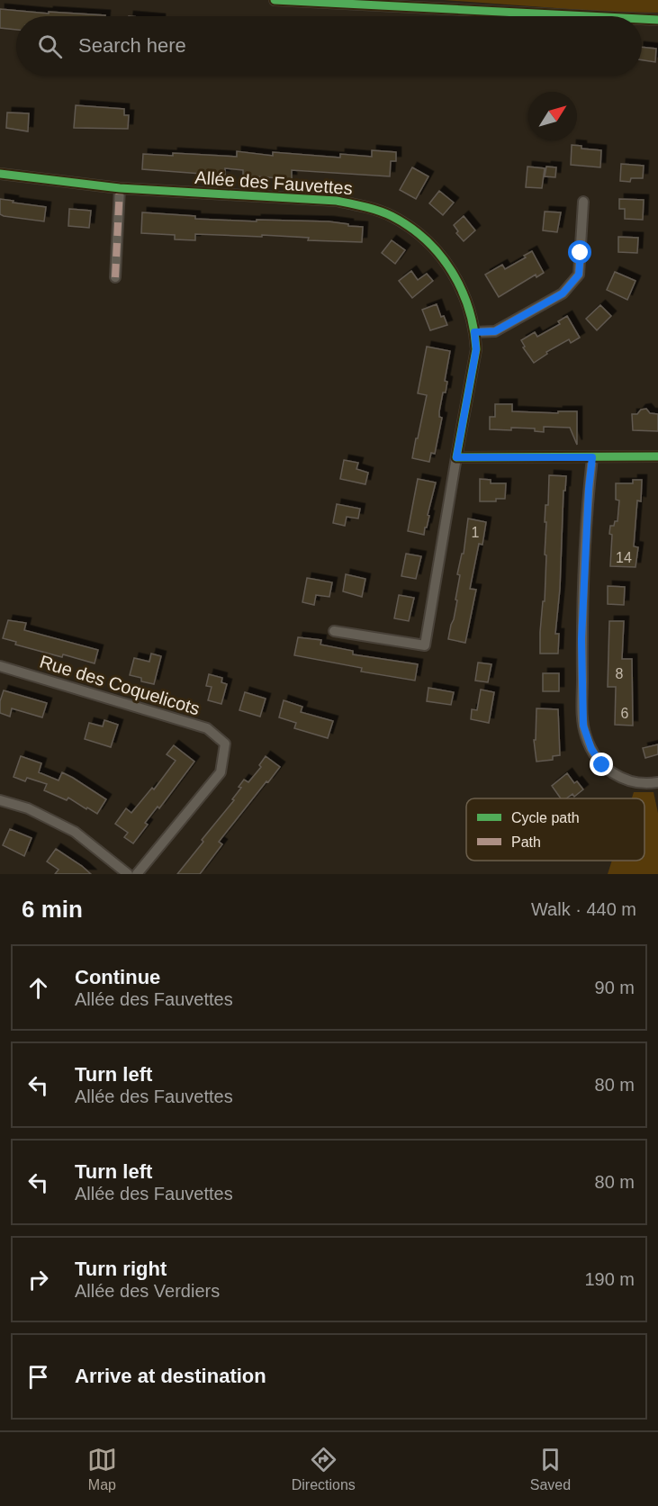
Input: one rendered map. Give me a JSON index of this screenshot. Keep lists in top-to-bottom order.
{
  "streets": {
    "street": ["Allée des Fauvettes", "Rue des Coquelicots"]
  },
  "house_numbers": [
    "1",
    "14",
    "8",
    "6"
  ],
  "legend": ["Cycle path", "Path"],
  "north": "top right",
  "page": {
    "search": "Search here",
    "heading": ["6 min", "Walk · 440 m"],
    "list": [
      ["Continue", "Allée des Fauvettes", "90 m"],
      ["Turn left", "Allée des Fauvettes", "80 m"],
      ["Turn left", "Allée des Fauvettes", "80 m"],
      ["Turn right", "Allée des Verdiers", "190 m"],
      "Arrive at destination"
    ],
    "nav": ["Map", "Directions", "Saved"]
  }
}
